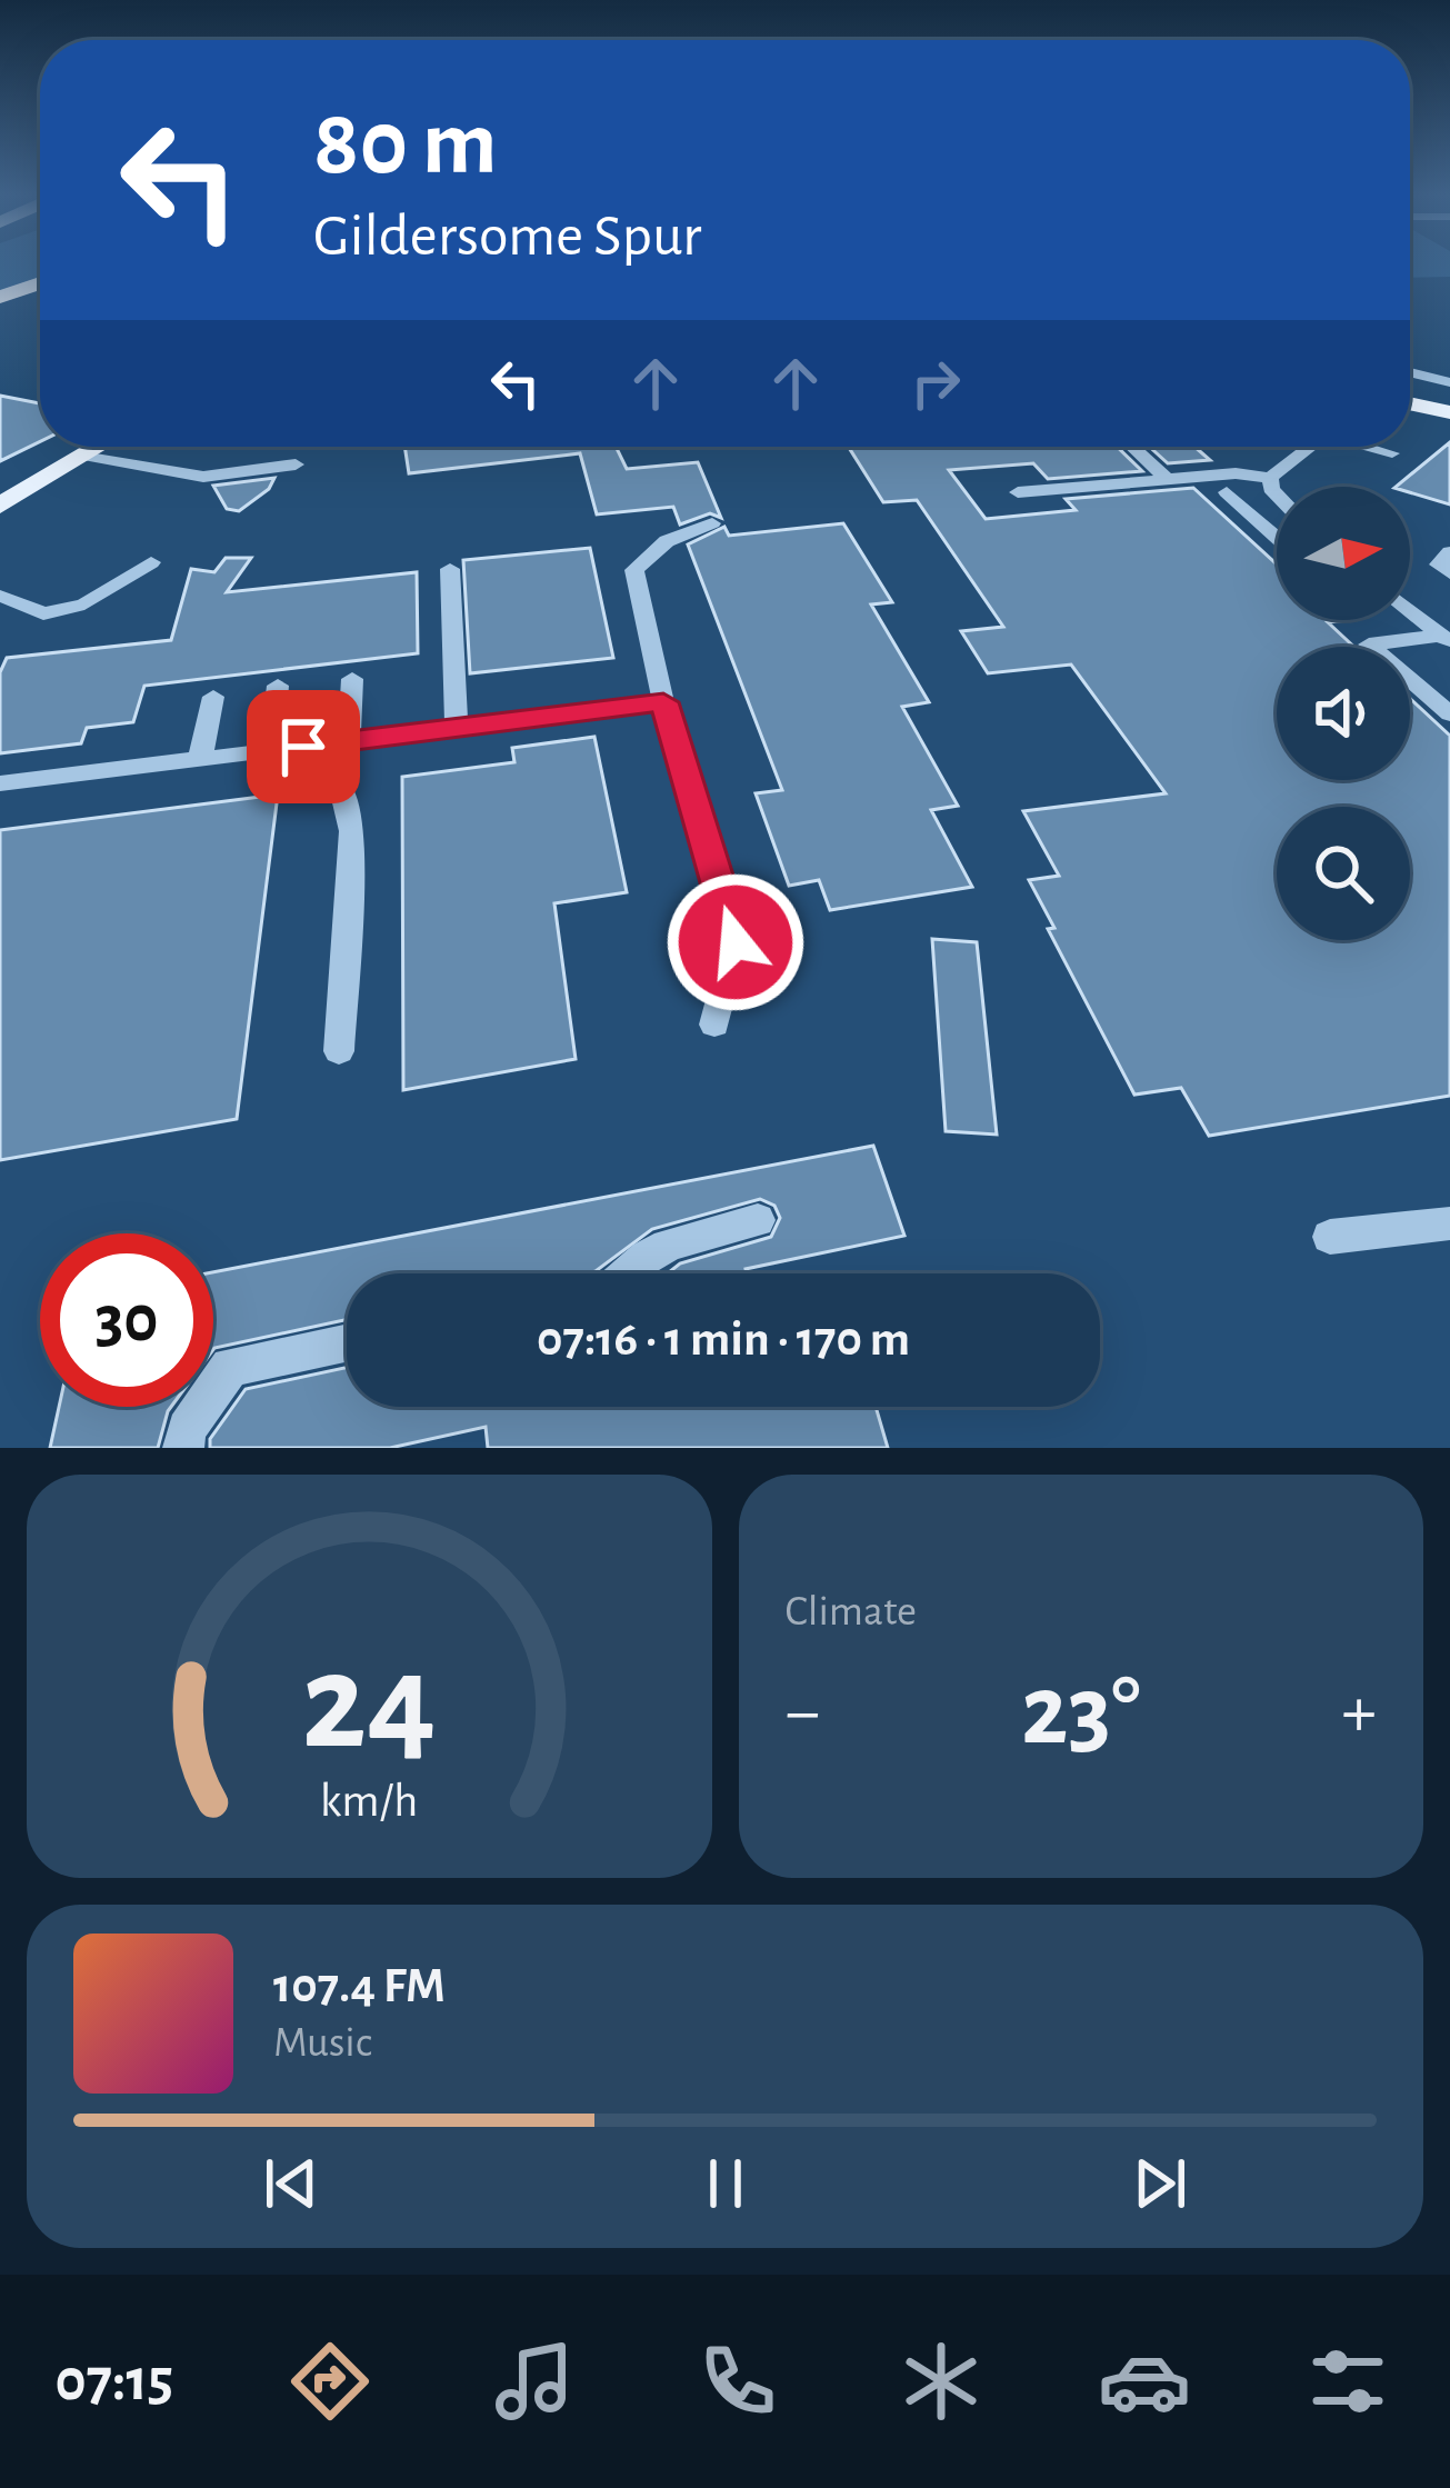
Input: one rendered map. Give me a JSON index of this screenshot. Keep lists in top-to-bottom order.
{
  "north": "right",
  "page": {
    "turn": ["80 m", "Gildersome Spur"],
    "limit": "30",
    "trip": "07:16 · 1 min · 170 m",
    "tile": "Climate",
    "heat": ["−", "23°", "+"],
    "song": ["107.4 FM", "Music"],
    "tabs": "07:15",
    "gauge": ["24", "km/h"]
  }
}
